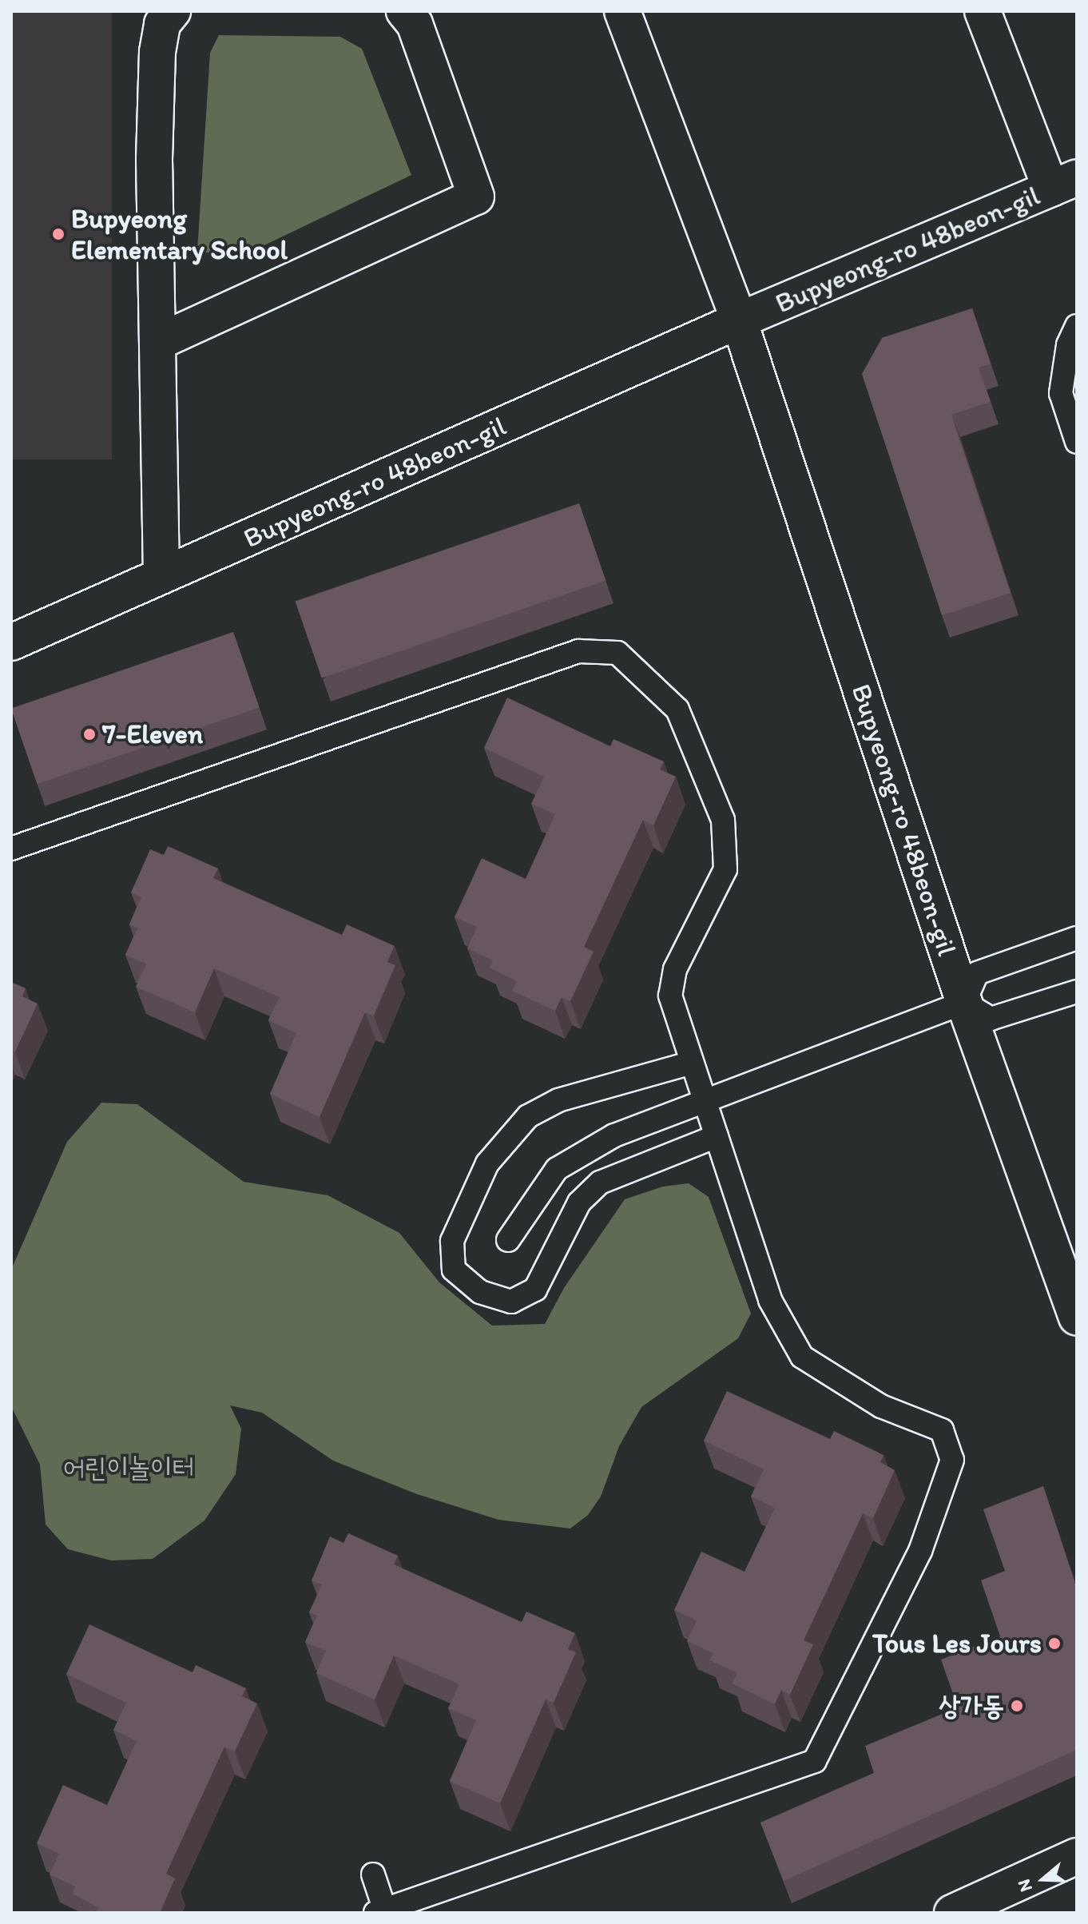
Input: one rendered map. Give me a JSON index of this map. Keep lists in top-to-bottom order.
{
  "streets": {
    "street": ["Bupyeong-ro 48beon-gil"]
  },
  "parks": ["어린이놀이터"],
  "places": [
    "Bupyeong Elementary School",
    "7-Eleven",
    "Tous Les Jours",
    "상가동"
  ],
  "north": "left"
}
